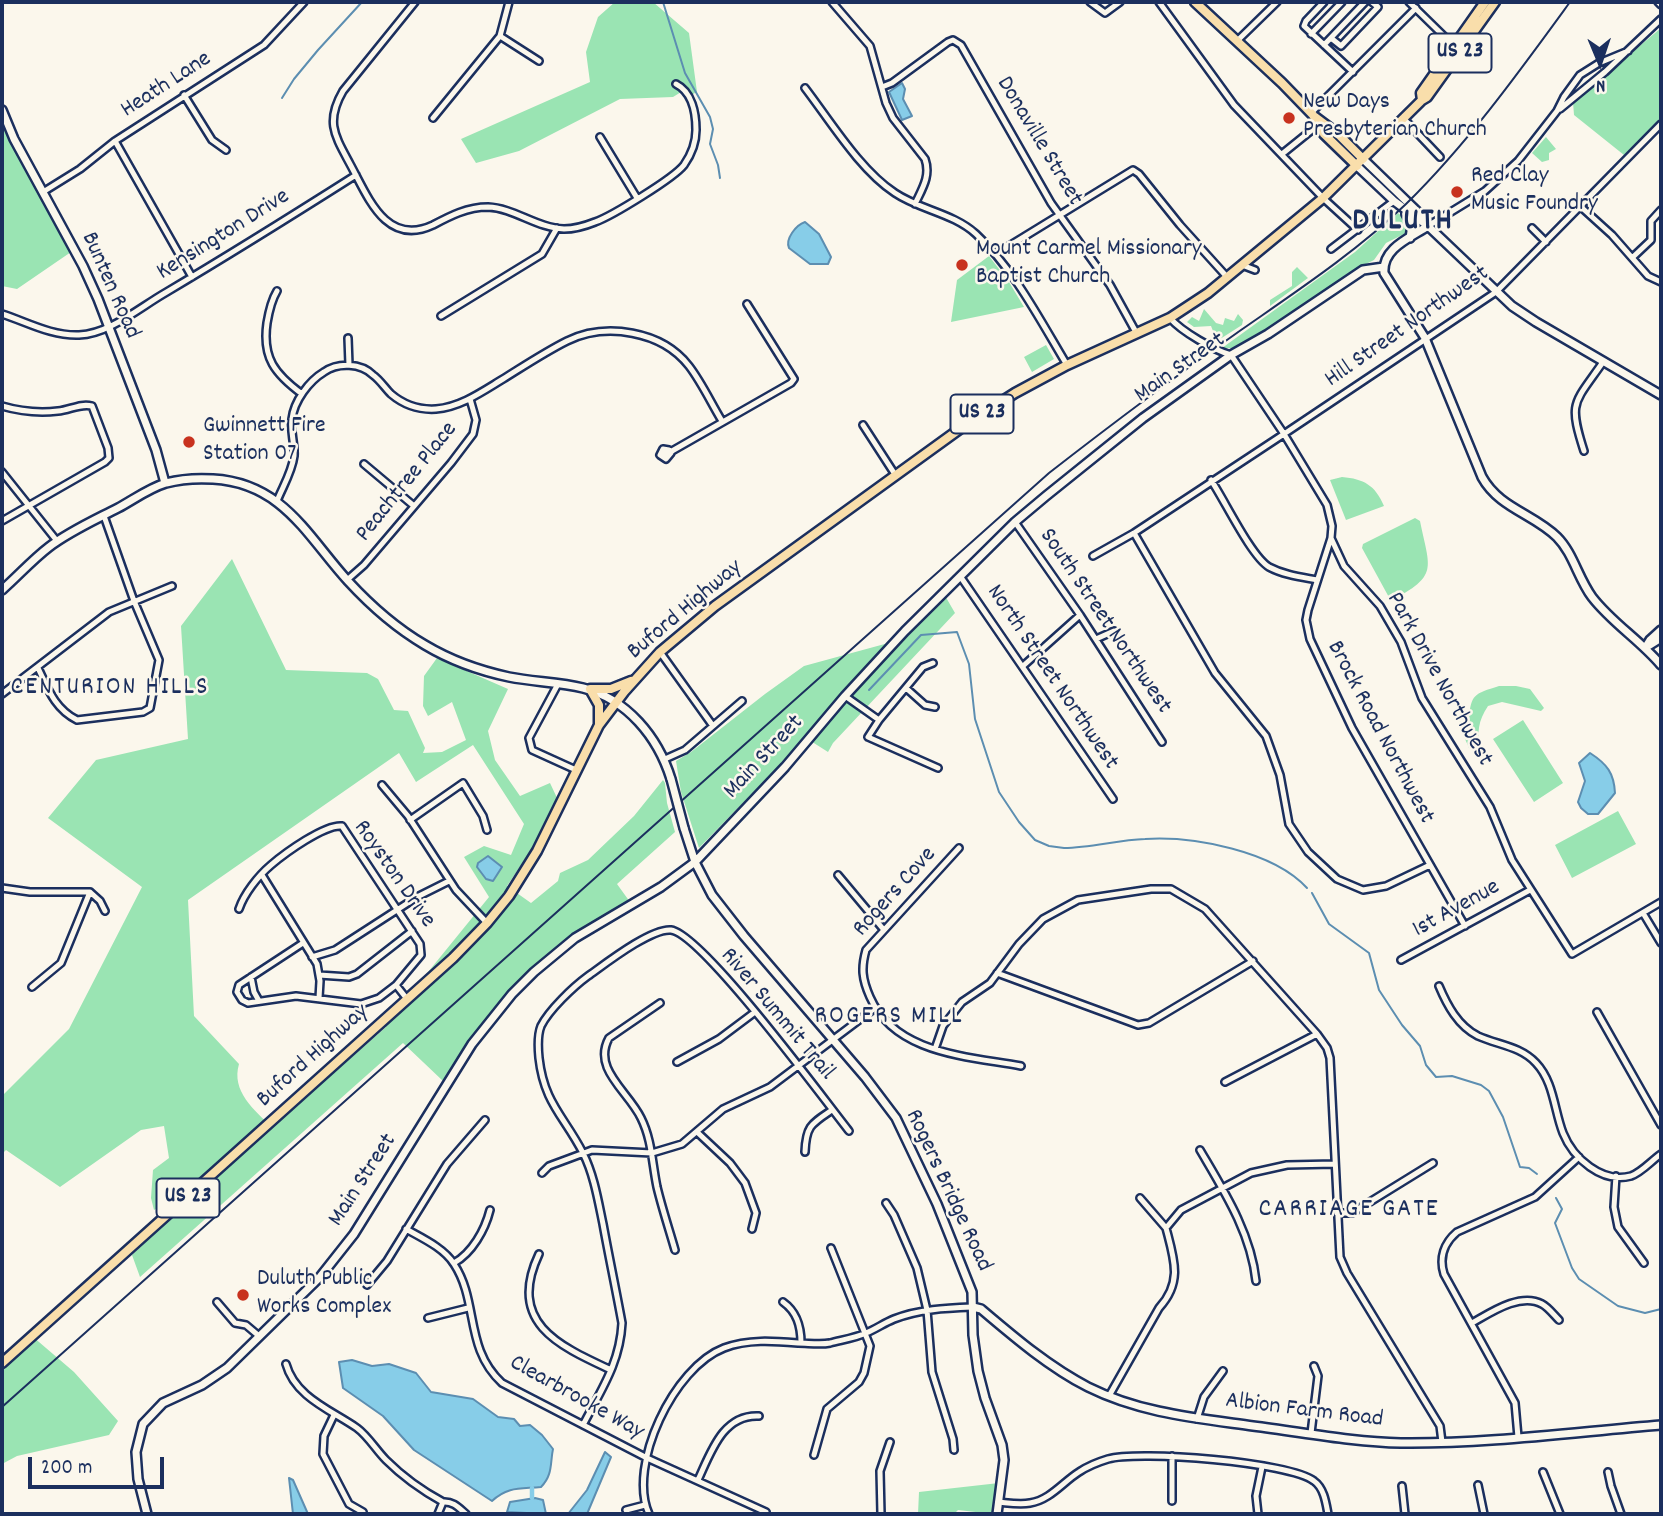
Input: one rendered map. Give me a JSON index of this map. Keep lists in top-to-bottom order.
{
  "streets": {
    "main road": ["US 23", "Buford Highway"],
    "street": [
      "Heath Lane",
      "Donaville Street",
      "Kensington Drive",
      "Bunten Road",
      "Hill Street Northwest",
      "Main Street",
      "Peachtree Place",
      "South Street Northwest",
      "North Street Northwest",
      "Park Drive Northwest",
      "Brock Road Northwest",
      "Royston Drive",
      "Rogers Cove",
      "1st Avenue",
      "River Summit Trail",
      "Rogers Bridge Road",
      "Clearbrooke Way",
      "Albion Farm Road"
    ]
  },
  "crossings": [
    ["US 23", "Buford Highway"],
    ["Heath Lane", "Bunten Road"],
    ["Donaville Street", "Buford Highway"],
    ["Kensington Drive", "Bunten Road"],
    ["Bunten Road", "Rogers Bridge Road"],
    ["Hill Street Northwest", "Brock Road Northwest"],
    ["Main Street", "South Street Northwest"],
    ["Main Street", "North Street Northwest"],
    ["Main Street", "Brock Road Northwest"],
    ["Main Street", "Rogers Bridge Road"],
    ["Peachtree Place", "Rogers Bridge Road"],
    ["Buford Highway", "Rogers Bridge Road"],
    ["Park Drive Northwest", "Brock Road Northwest"],
    ["Park Drive Northwest", "1st Avenue"],
    ["Brock Road Northwest", "1st Avenue"],
    ["River Summit Trail", "Clearbrooke Way"],
    ["Rogers Bridge Road", "Albion Farm Road"]
  ],
  "districts": [
    "DULUTH",
    "CENTURION HILLS",
    "ROGERS MILL",
    "CARRIAGE GATE"
  ],
  "places": [
    "New Days Presbyterian Church",
    "Red Clay Music Foundry",
    "Mount Carmel Missionary Baptist Church",
    "Gwinnett Fire Station 07",
    "Duluth Public Works Complex"
  ],
  "scale_bar": "200 m",
  "north": "bottom"
}
